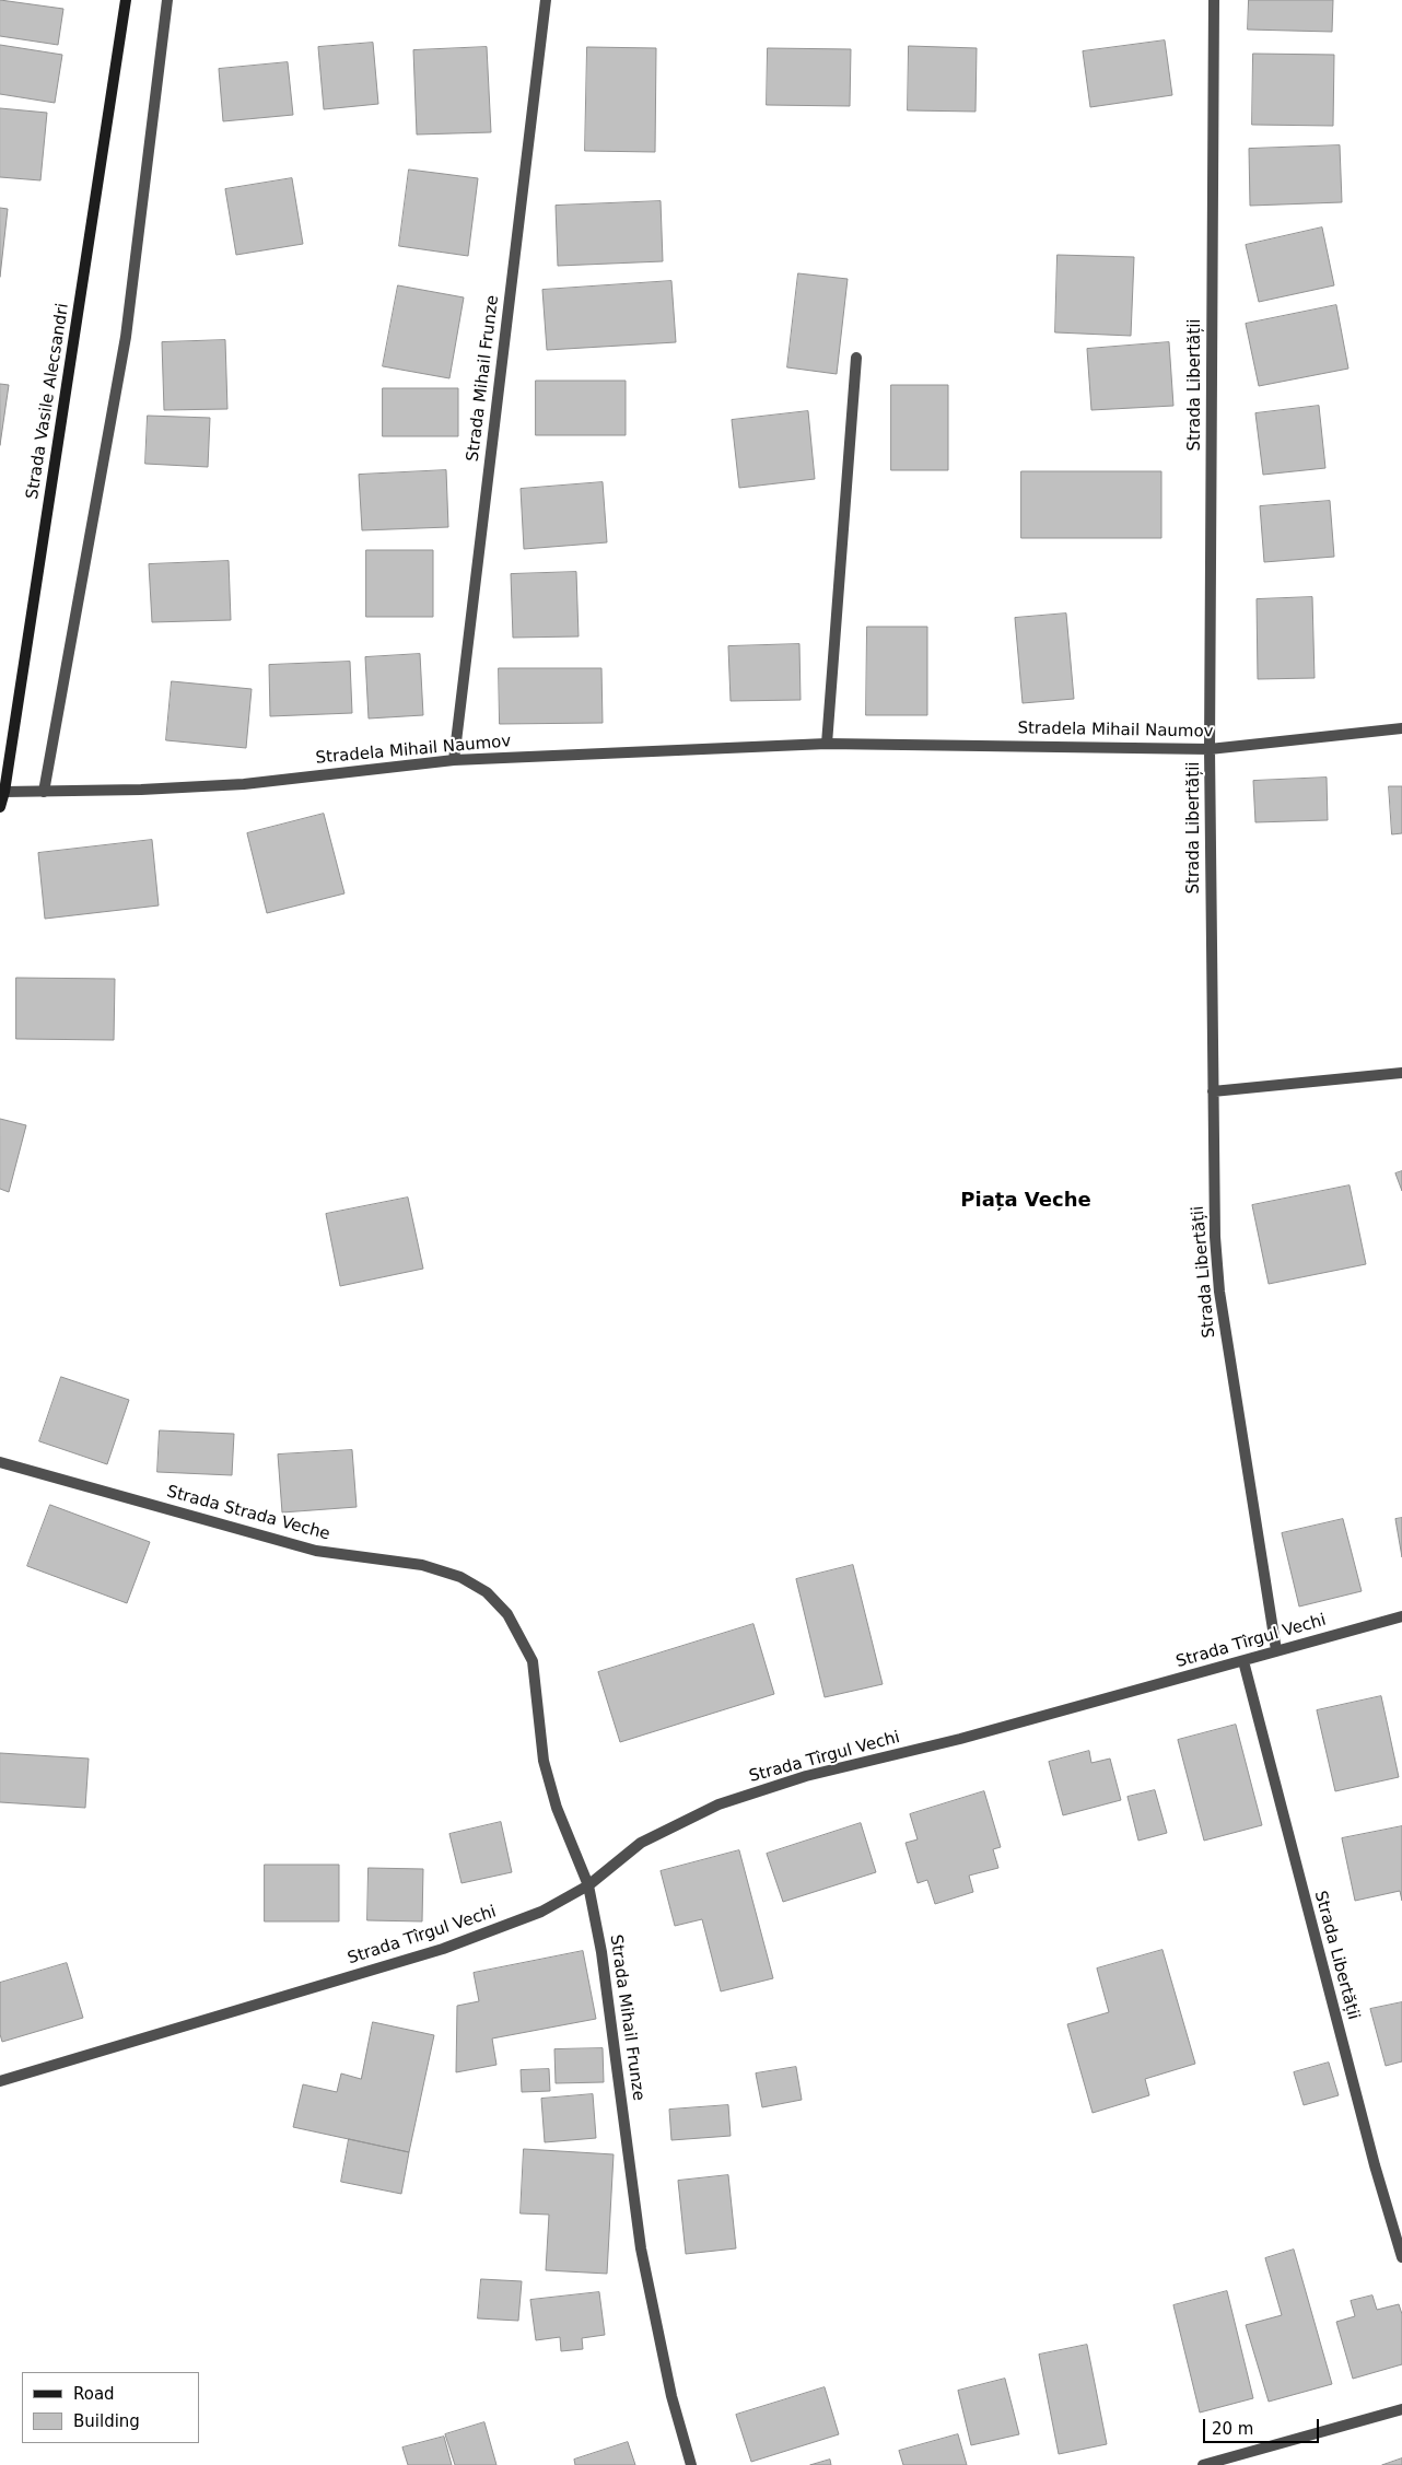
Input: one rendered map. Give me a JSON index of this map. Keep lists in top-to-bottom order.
{
  "streets": {
    "main road": ["Strada Vasile Alecsandri"],
    "street": [
      "Strada Mihail Frunze",
      "Strada Libertății",
      "Stradela Mihail Naumov",
      "Strada Strada Veche",
      "Strada Tîrgul Vechi"
    ]
  },
  "crossings": [
    ["Strada Mihail Frunze", "Stradela Mihail Naumov"],
    ["Strada Mihail Frunze", "Strada Strada Veche"],
    ["Strada Mihail Frunze", "Strada Tîrgul Vechi"],
    ["Strada Libertății", "Stradela Mihail Naumov"],
    ["Strada Libertății", "Strada Tîrgul Vechi"],
    ["Strada Vasile Alecsandri", "Stradela Mihail Naumov"]
  ],
  "districts": ["Piața Veche"],
  "legend": ["Road", "Building"],
  "scale_bar": "20 m"
}
